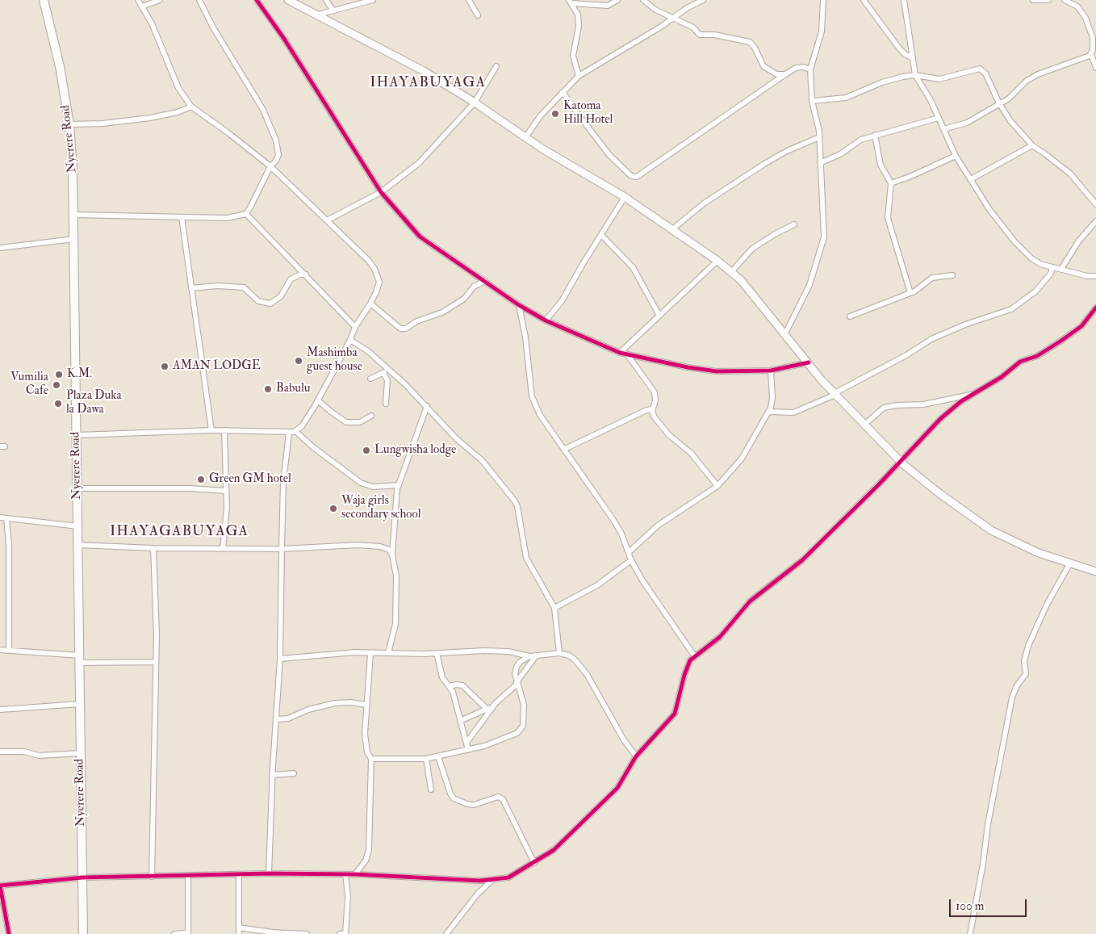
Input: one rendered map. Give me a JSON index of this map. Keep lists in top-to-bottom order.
{
  "streets": {
    "highway": ["Nyerere Road"]
  },
  "districts": ["IHAYABUYAGA", "IHAYAGABUYAGA"],
  "places": [
    "Katoma Hill Hotel",
    "Mashimba guest house",
    "AMAN LODGE",
    "K.M.",
    "Vumilia Cafe",
    "Babulu",
    "Plaza Duka la Dawa",
    "Lungwisha lodge",
    "Green GM hotel",
    "Waja girls secondary school"
  ],
  "scale_bar": "100 m"
}
